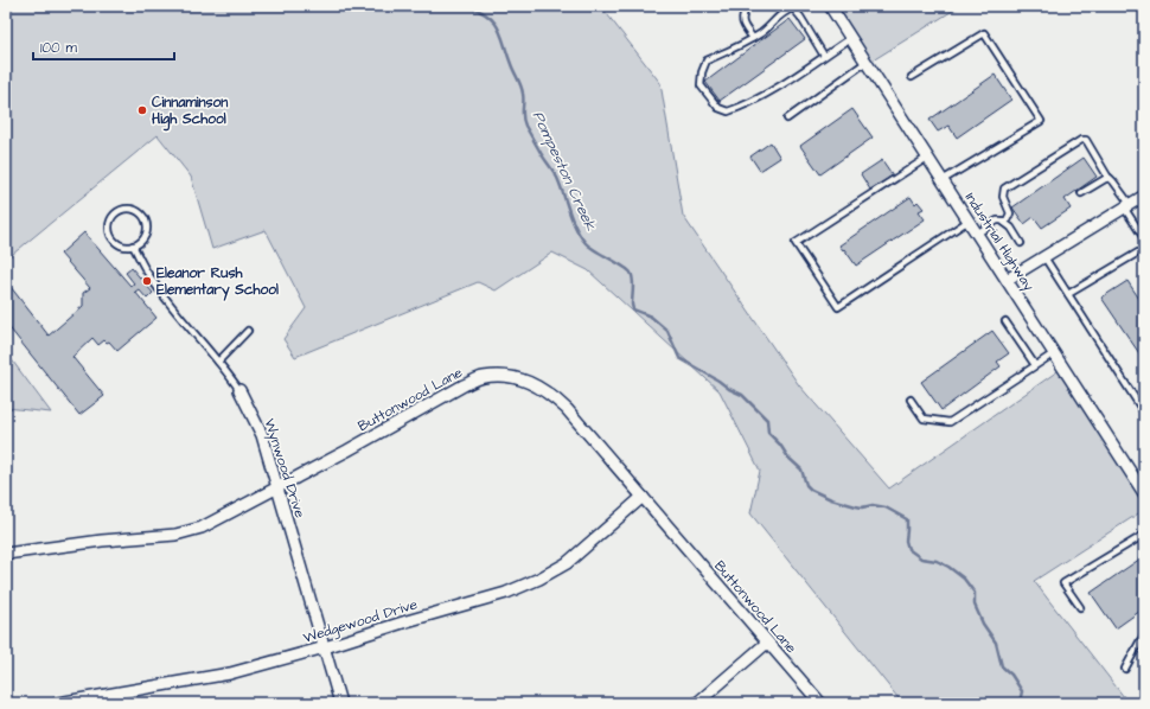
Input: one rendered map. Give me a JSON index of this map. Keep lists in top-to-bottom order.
{
  "streets": {
    "street": [
      "Industrial Highway",
      "Buttonwood Lane",
      "Wynwood Drive",
      "Wedgewood Drive"
    ]
  },
  "crossings": [
    ["Buttonwood Lane", "Wynwood Drive"],
    ["Buttonwood Lane", "Wedgewood Drive"],
    ["Wynwood Drive", "Wedgewood Drive"]
  ],
  "water": ["Pompeston Creek"],
  "places": ["Cinnaminson High School", "Eleanor Rush Elementary School"],
  "scale_bar": "100 m"
}
